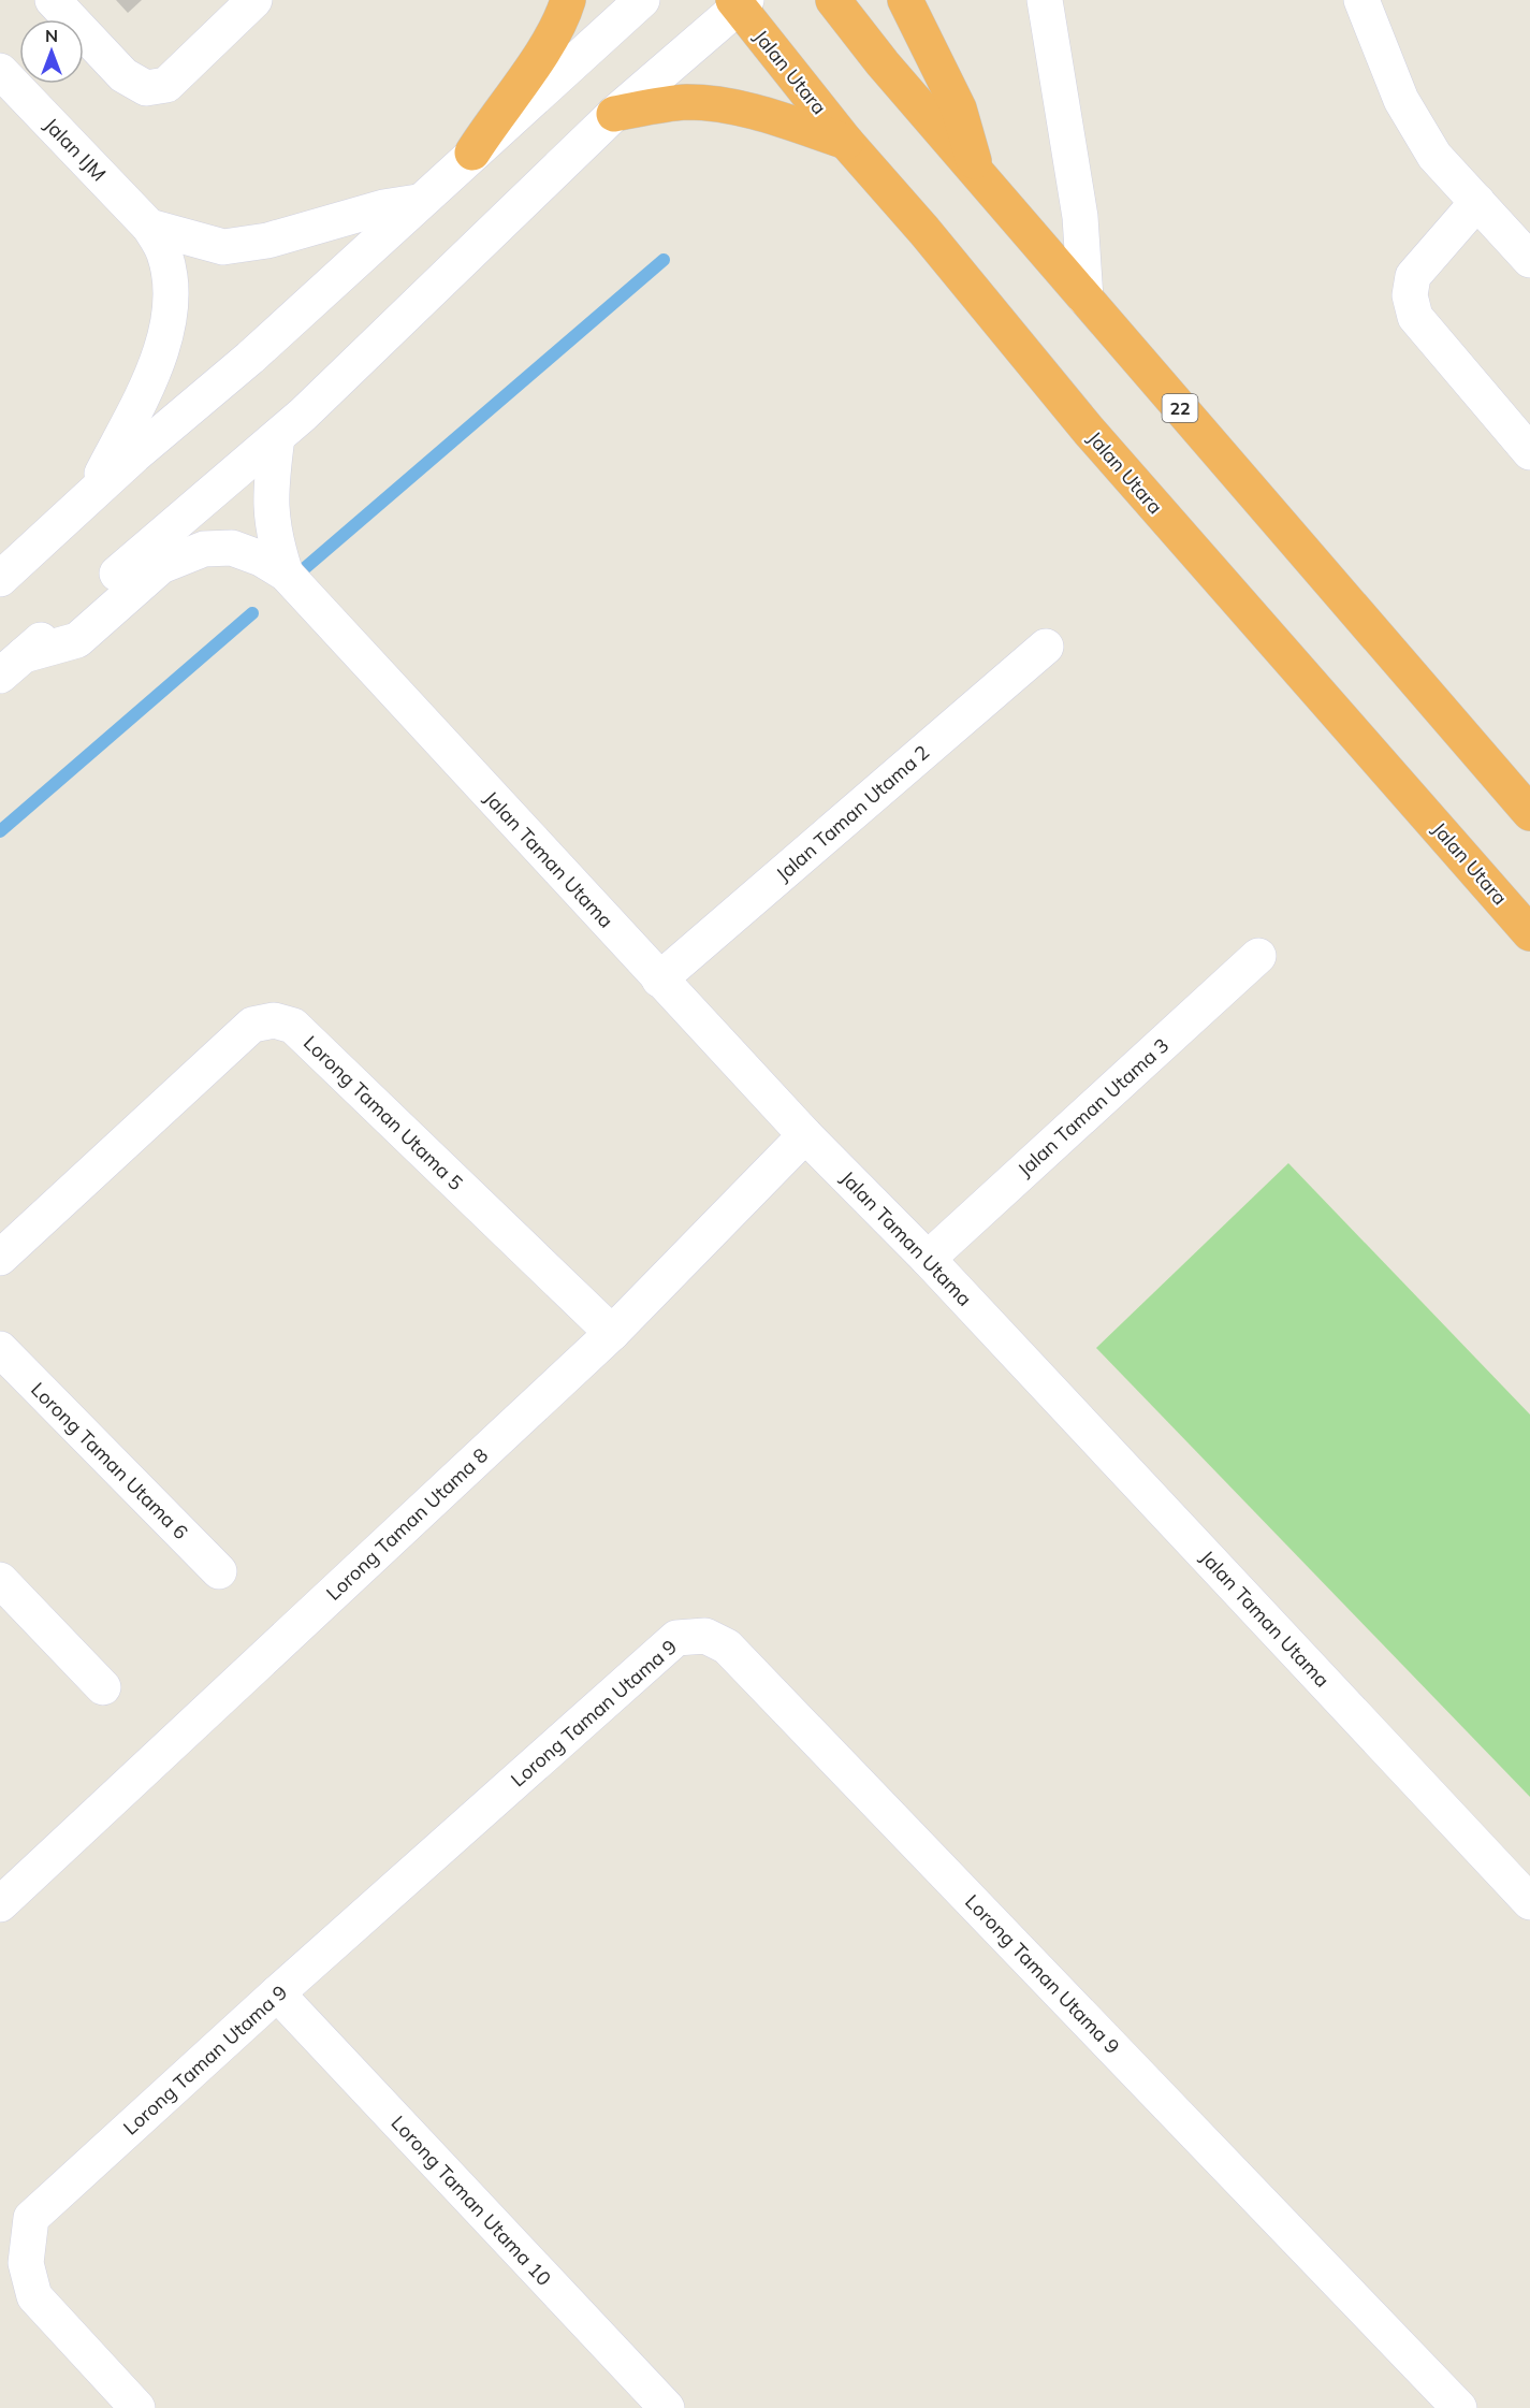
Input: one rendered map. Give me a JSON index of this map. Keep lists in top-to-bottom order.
{
  "streets": {
    "highway": ["Jalan Utara", "22"],
    "street": [
      "Jalan IJM",
      "Jalan Taman Utama 2",
      "Jalan Taman Utama",
      "Jalan Taman Utama 3",
      "Lorong Taman Utama 5",
      "Lorong Taman Utama 6",
      "Lorong Taman Utama 8",
      "Lorong Taman Utama 9",
      "Lorong Taman Utama 10"
    ]
  },
  "crossings": [
    ["Jalan Taman Utama 2", "Jalan Taman Utama"],
    ["Jalan Taman Utama", "Jalan Taman Utama 3"],
    ["Jalan Taman Utama", "Lorong Taman Utama 8"],
    ["Lorong Taman Utama 5", "Lorong Taman Utama 8"],
    ["Lorong Taman Utama 9", "Lorong Taman Utama 10"]
  ],
  "north": "top"
}
